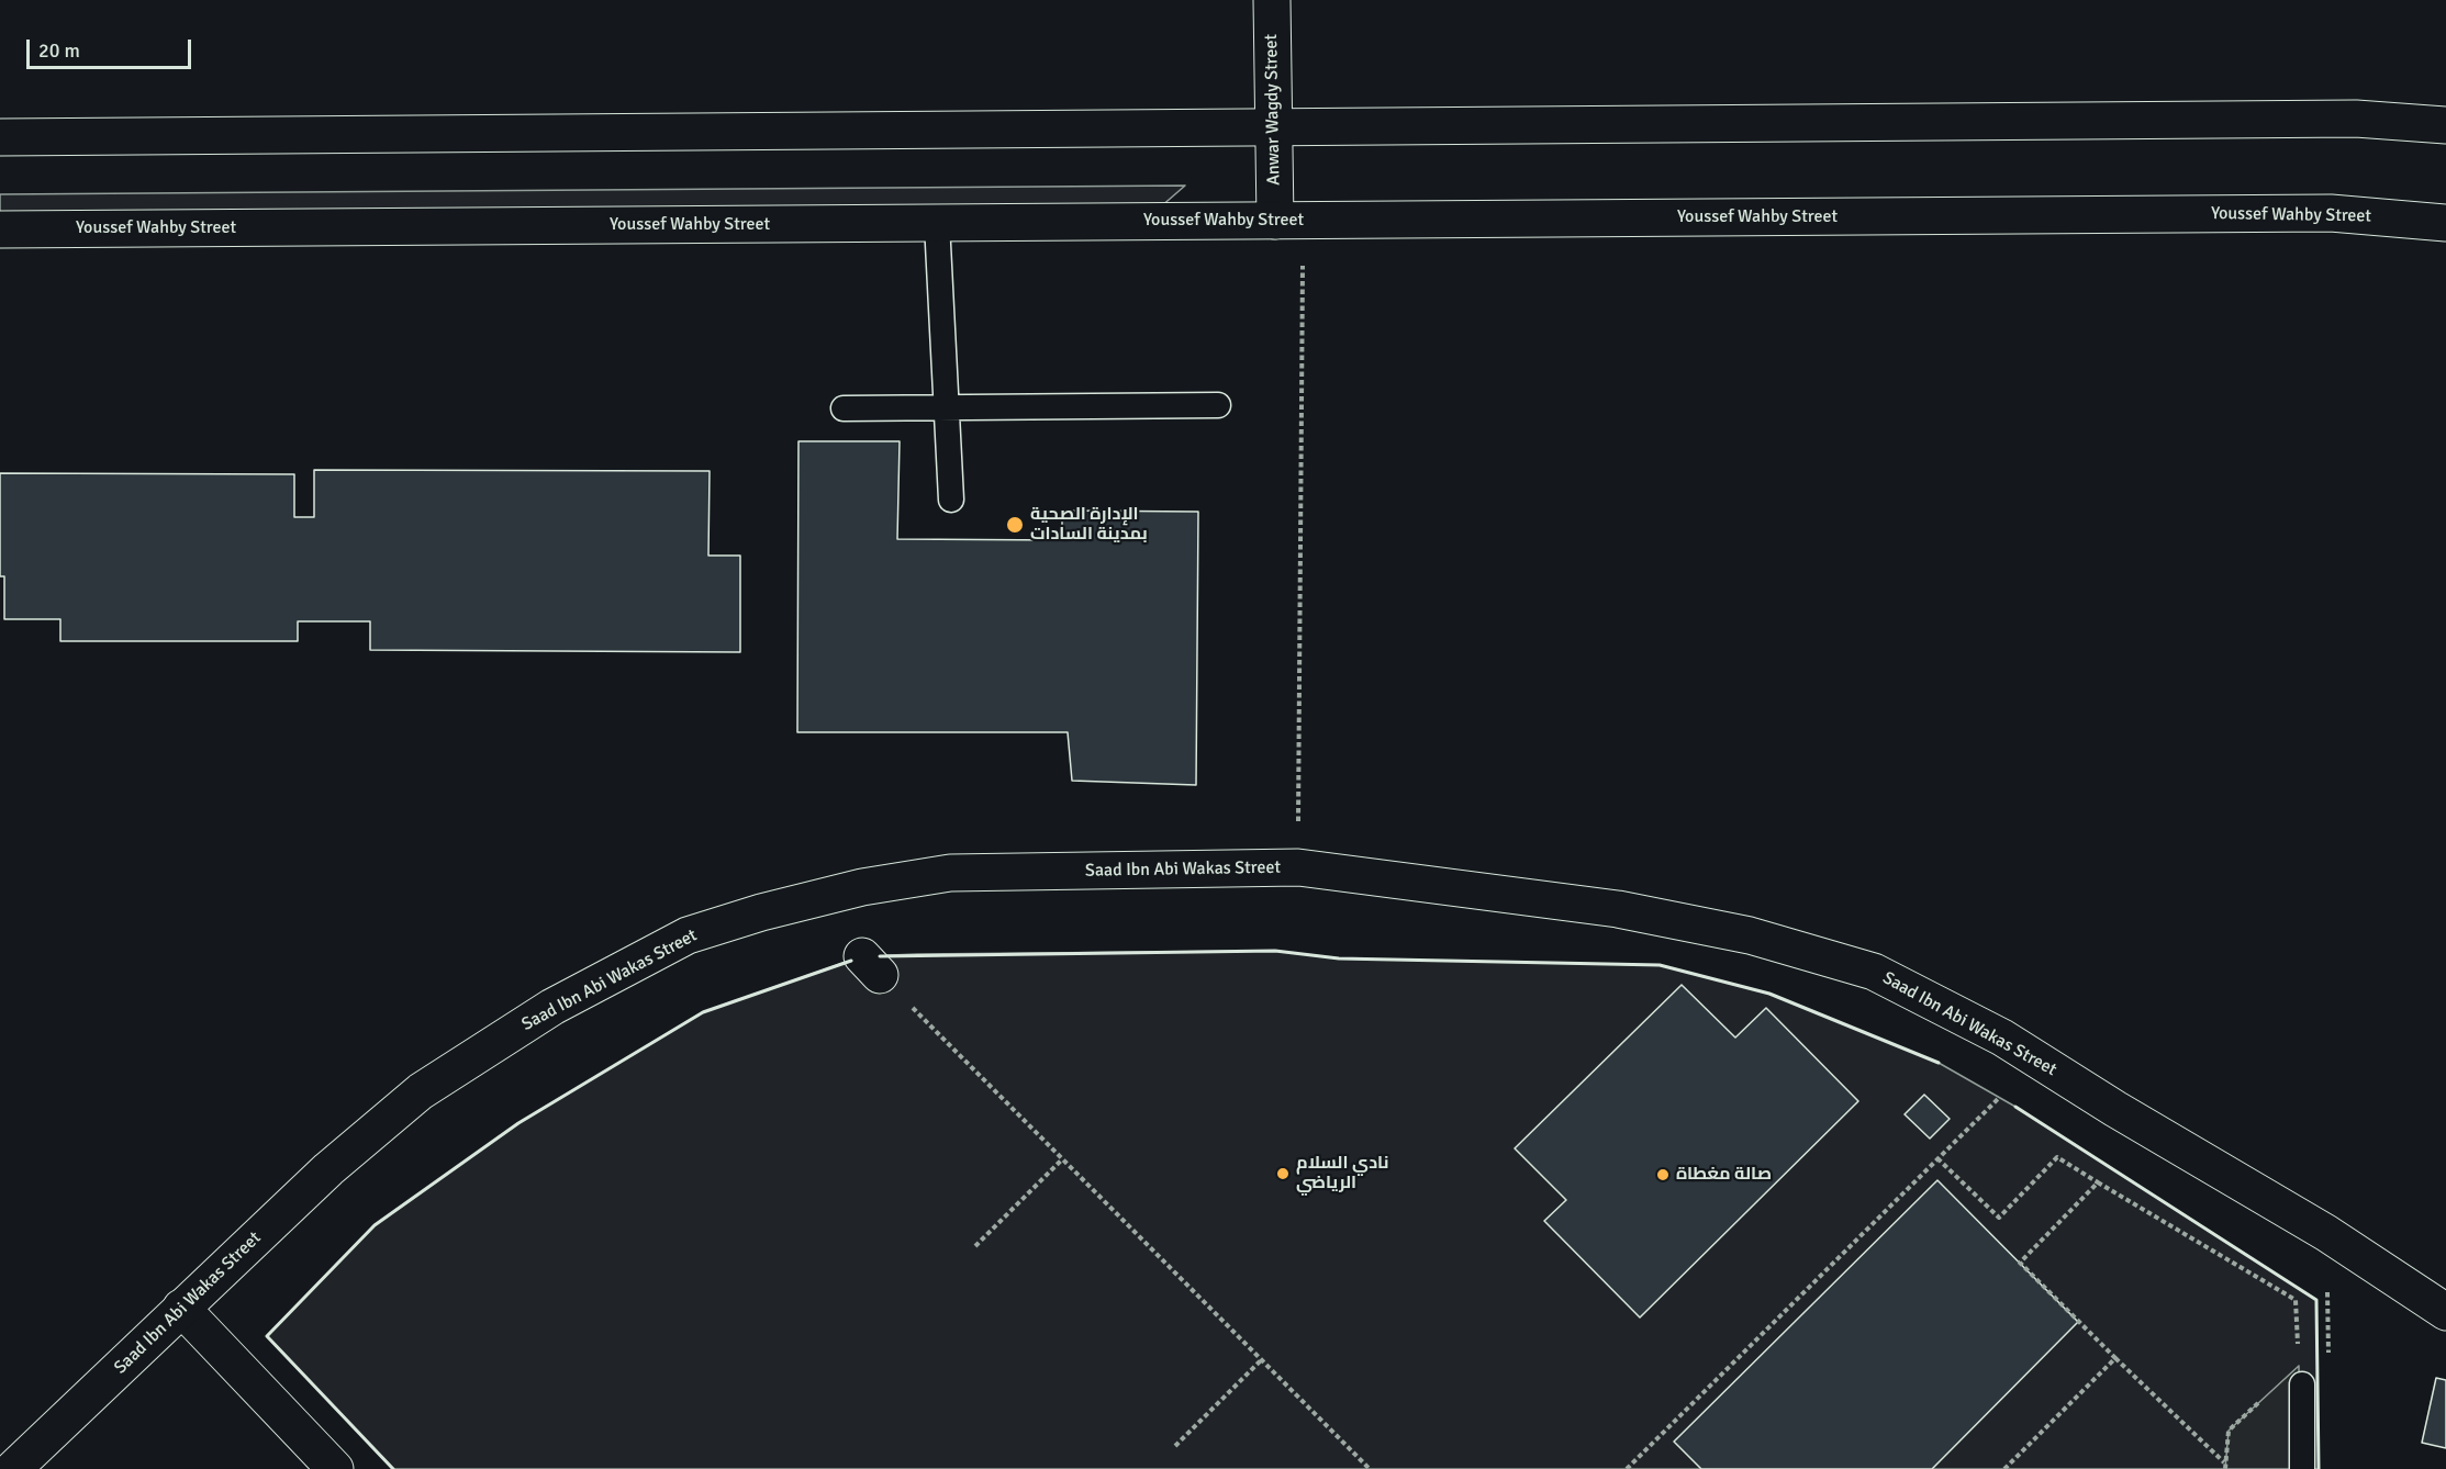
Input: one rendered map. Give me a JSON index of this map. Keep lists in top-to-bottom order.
{
  "streets": {
    "street": ["Anwar Wagdy Street", "Youssef Wahby Street", "Saad Ibn Abi Wakas Street"]
  },
  "crossings": [
    ["Anwar Wagdy Street", "Youssef Wahby Street"]
  ],
  "places": ["الإدارة الصحية بمدينة السادات", "نادي السلام الرياضي", "صالة مغطاة"],
  "scale_bar": "20 m"
}
